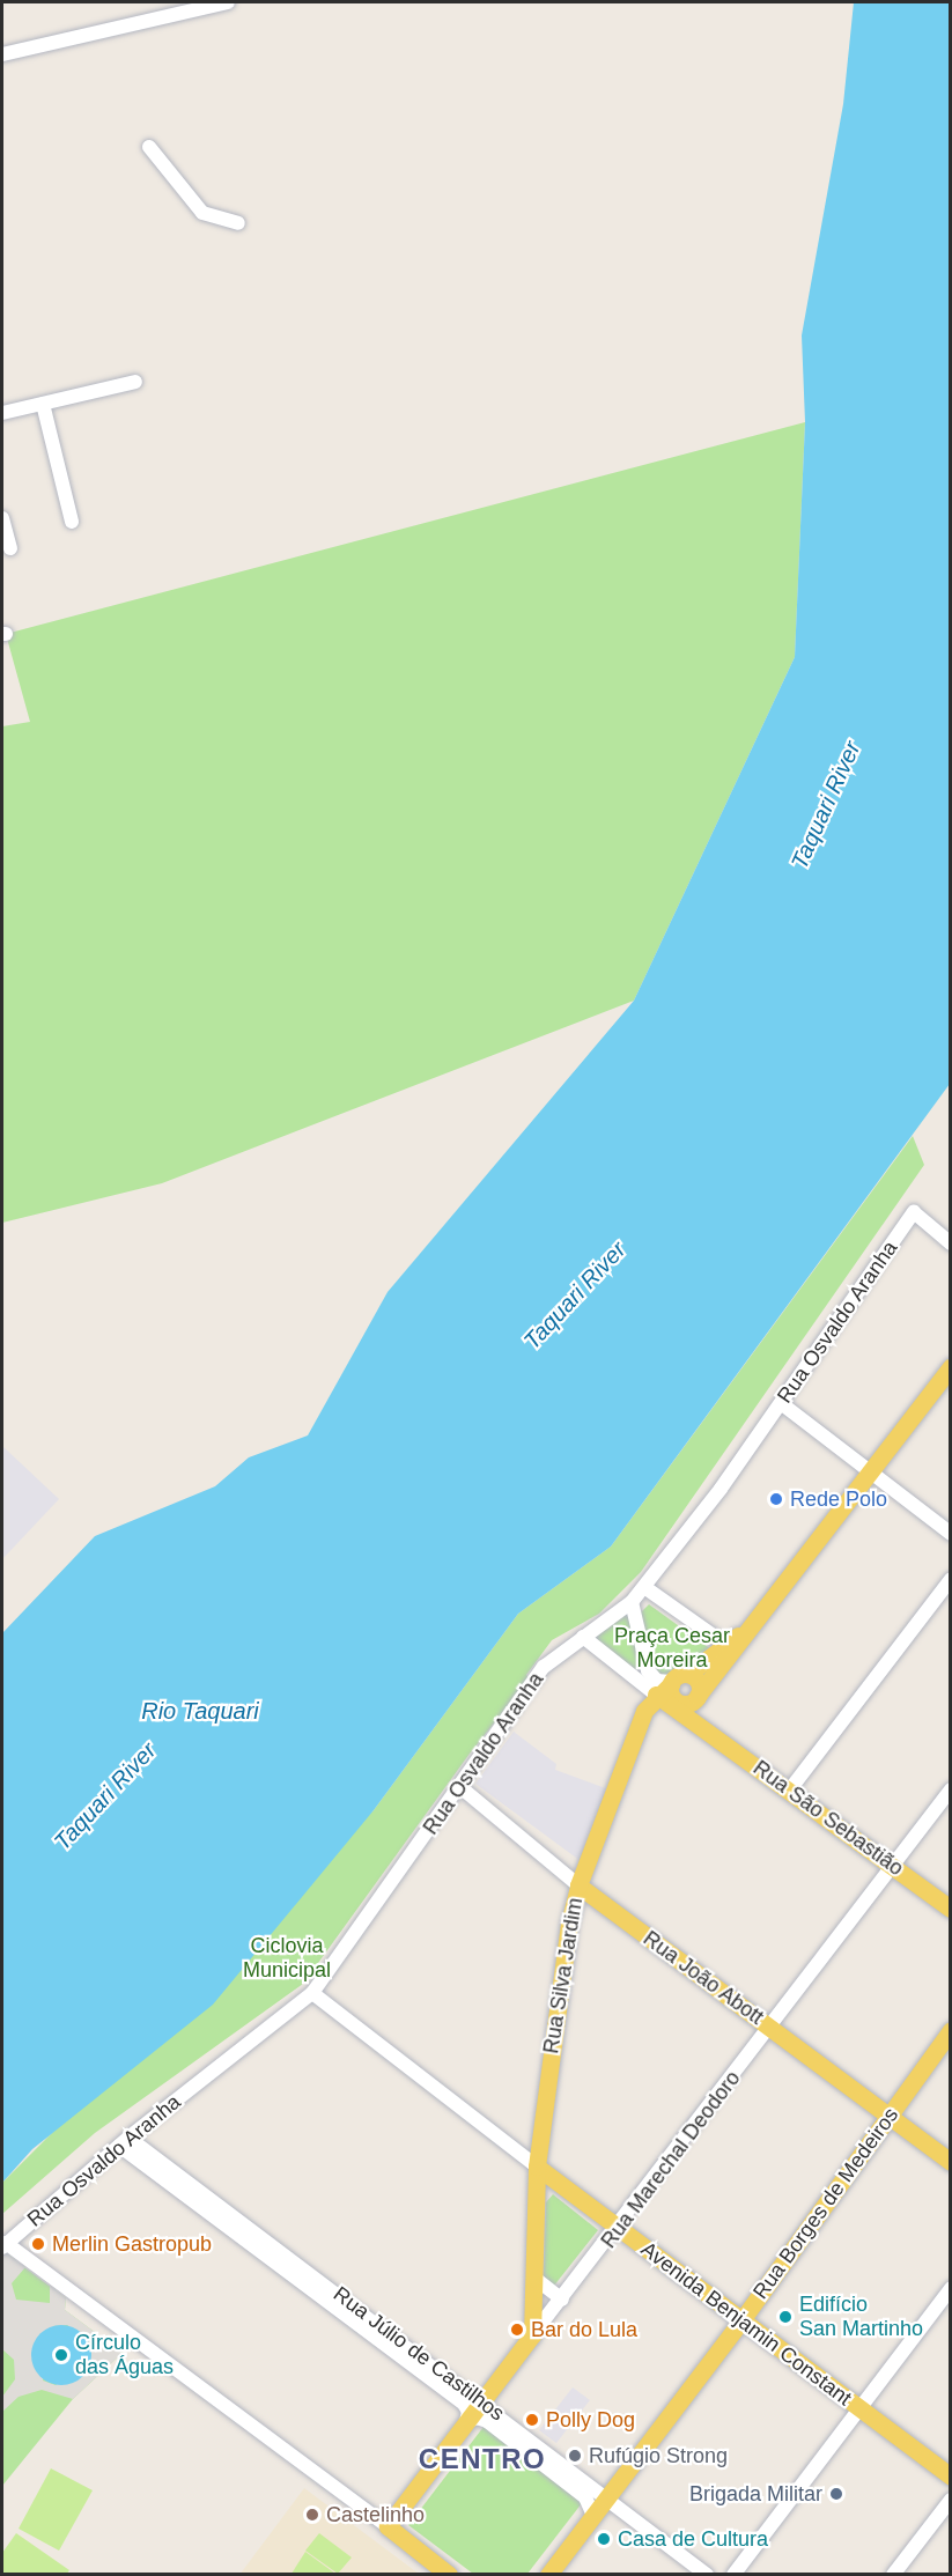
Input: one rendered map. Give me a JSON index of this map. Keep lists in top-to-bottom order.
{
  "streets": {
    "main road": [
      "Rua São Sebastião",
      "Rua Silva Jardim",
      "Rua João Abott",
      "Rua Marechal Deodoro",
      "Rua Borges de Medeiros",
      "Avenida Benjamin Constant"
    ],
    "street": ["Rua Osvaldo Aranha", "Rua Júlio de Castilhos"]
  },
  "crossings": [
    ["Rua Osvaldo Aranha", "Rua João Abott"],
    ["Rua Osvaldo Aranha", "Avenida Benjamin Constant"],
    ["Rua Osvaldo Aranha", "Rua Júlio de Castilhos"],
    ["Rua São Sebastião", "Rua Marechal Deodoro"],
    ["Rua Silva Jardim", "Rua João Abott"],
    ["Rua Silva Jardim", "Rua Marechal Deodoro"],
    ["Rua Silva Jardim", "Avenida Benjamin Constant"],
    ["Rua João Abott", "Rua Marechal Deodoro"],
    ["Rua João Abott", "Rua Borges de Medeiros"],
    ["Rua Marechal Deodoro", "Avenida Benjamin Constant"],
    ["Rua Marechal Deodoro", "Rua Júlio de Castilhos"],
    ["Rua Borges de Medeiros", "Avenida Benjamin Constant"],
    ["Rua Borges de Medeiros", "Rua Júlio de Castilhos"]
  ],
  "districts": ["CENTRO"],
  "water": ["Taquari River", "Rio Taquari"],
  "parks": ["Praça Cesar Moreira", "Ciclovia Municipal"],
  "places": [
    "Rede Polo",
    "Merlin Gastropub",
    "Edifício San Martinho",
    "Bar do Lula",
    "Círculo das Águas",
    "Polly Dog",
    "Rufúgio Strong",
    "Brigada Militar",
    "Castelinho",
    "Casa de Cultura"
  ]
}
